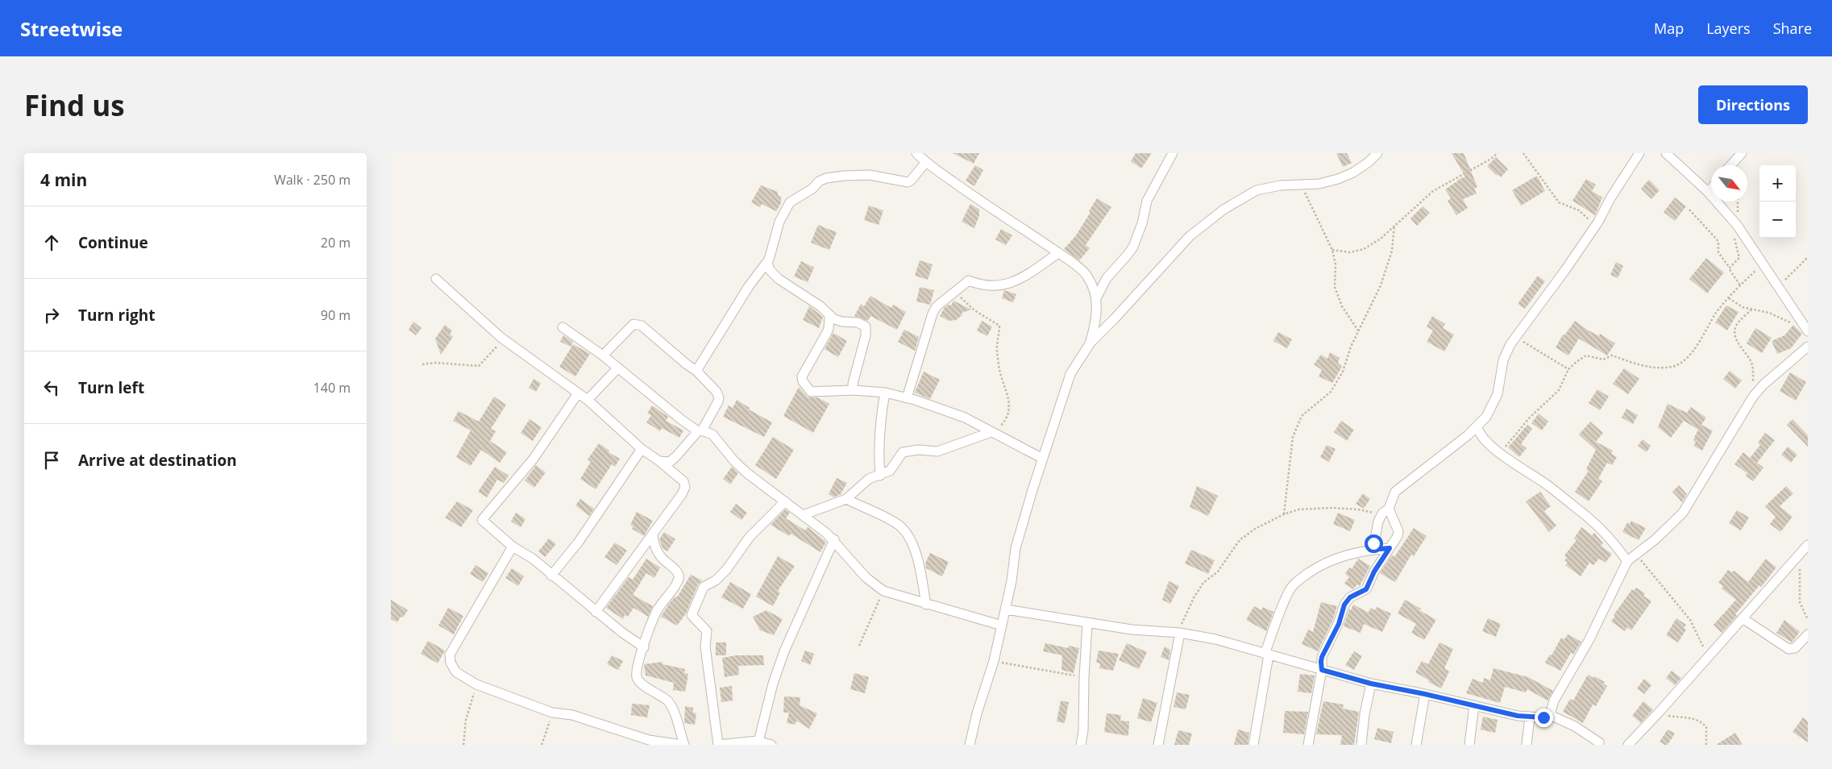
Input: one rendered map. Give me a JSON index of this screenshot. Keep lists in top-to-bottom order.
{
  "north": "bottom right",
  "page": {
    "header": "Streetwise",
    "nav": ["Map", "Layers", "Share"],
    "buttons": "Directions",
    "title": "Find us",
    "heading": ["4 min", "Walk · 250 m"],
    "map_buttons": ["+", "−"],
    "list": [
      ["Continue", "20 m"],
      ["Turn right", "90 m"],
      ["Turn left", "140 m"],
      "Arrive at destination"
    ]
  }
}
